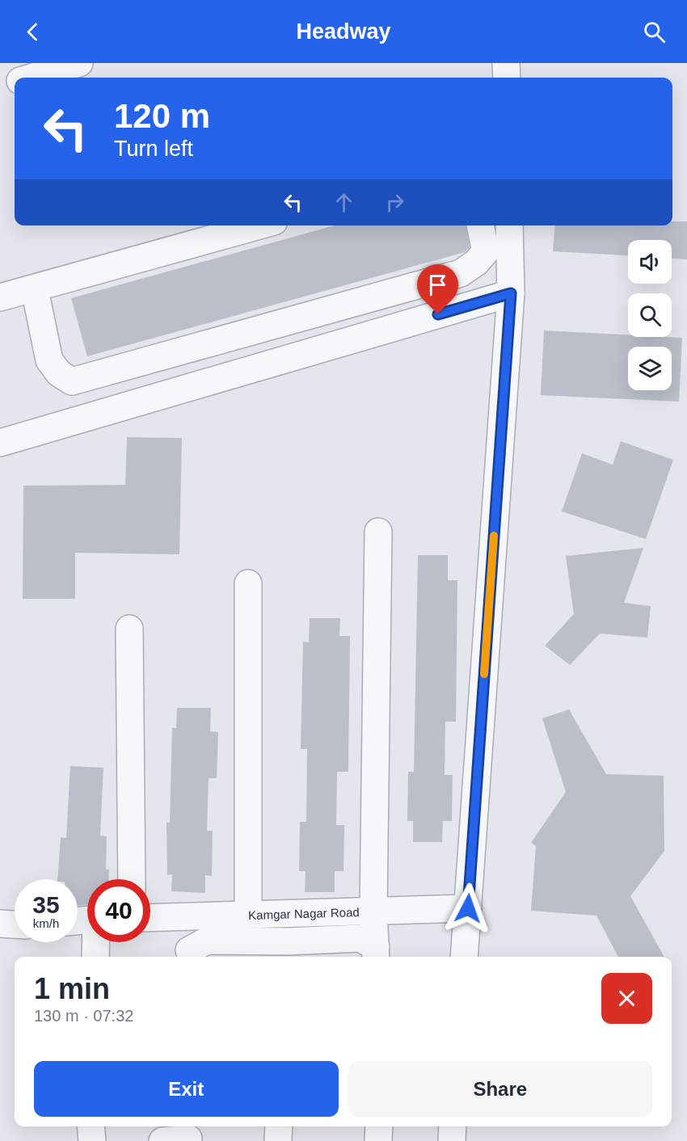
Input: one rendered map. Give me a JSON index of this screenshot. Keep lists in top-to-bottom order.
{
  "streets": {
    "street": ["Kamgar Nagar Road"]
  },
  "page": {
    "header": "Headway",
    "turn": ["120 m", "Turn left"],
    "speed": "35 km/h",
    "limit": "40",
    "heading": ["1 min", "130 m · 07:32"],
    "buttons": ["Exit", "Share"]
  }
}
